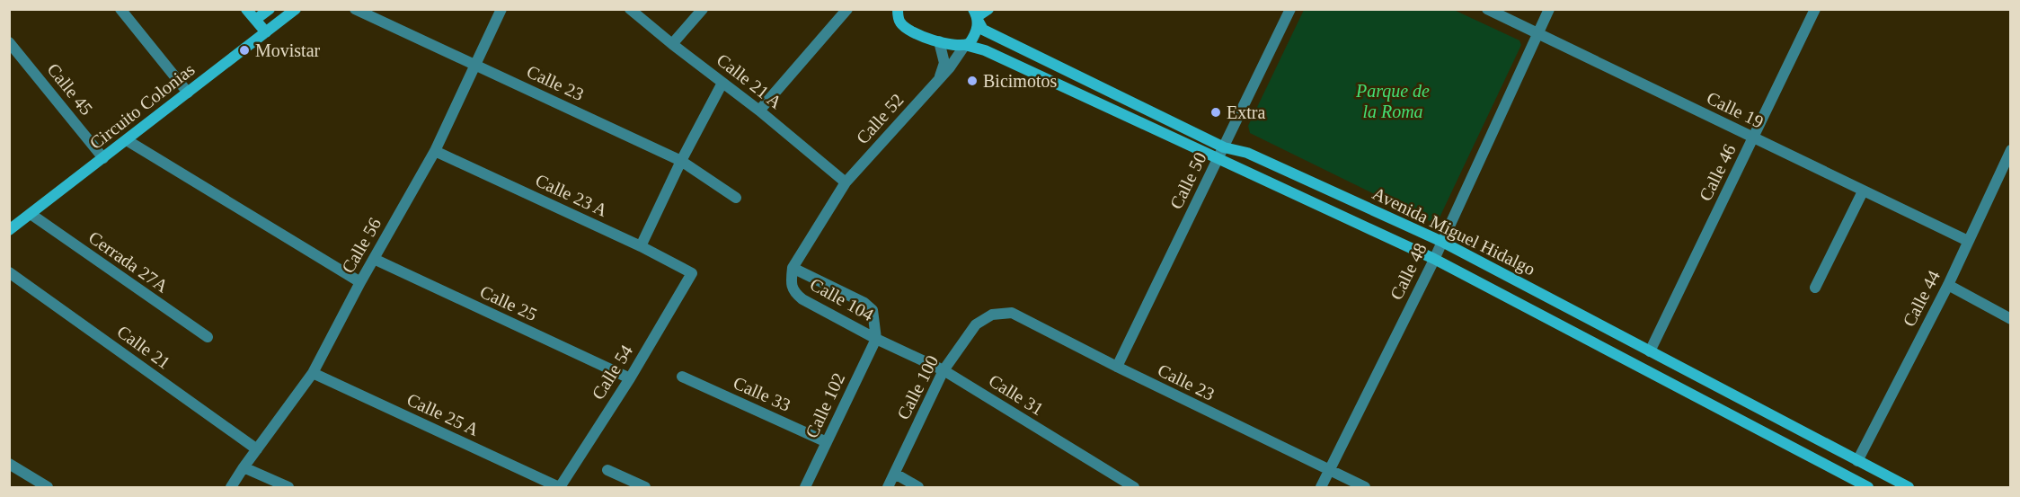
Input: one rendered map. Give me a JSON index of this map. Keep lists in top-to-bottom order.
{
  "streets": {
    "street": [
      "Calle 21 A",
      "Calle 23",
      "Calle 45",
      "Circuito Colonias",
      "Calle 19",
      "Calle 52",
      "Calle 46",
      "Calle 50",
      "Calle 23 A",
      "Avenida Miguel Hidalgo",
      "Calle 56",
      "Cerrada 27A",
      "Calle 48",
      "Calle 44",
      "Calle 104",
      "Calle 25",
      "Calle 21",
      "Calle 54",
      "Calle 100",
      "Calle 33",
      "Calle 31",
      "Calle 102",
      "Calle 25 A"
    ]
  },
  "crossings": [
    ["Calle 21 A", "Calle 52"],
    ["Calle 21 A", "Calle 104"],
    ["Calle 23", "Calle 50"],
    ["Calle 23", "Calle 56"],
    ["Calle 23", "Calle 48"],
    ["Calle 23", "Calle 100"],
    ["Calle 45", "Circuito Colonias"],
    ["Circuito Colonias", "Cerrada 27A"],
    ["Calle 19", "Calle 46"],
    ["Calle 19", "Calle 48"],
    ["Calle 19", "Calle 44"],
    ["Calle 52", "Avenida Miguel Hidalgo"],
    ["Calle 52", "Calle 104"],
    ["Calle 46", "Avenida Miguel Hidalgo"],
    ["Calle 50", "Avenida Miguel Hidalgo"],
    ["Calle 23 A", "Calle 56"],
    ["Calle 23 A", "Calle 54"],
    ["Avenida Miguel Hidalgo", "Calle 48"],
    ["Avenida Miguel Hidalgo", "Calle 44"],
    ["Calle 56", "Calle 25"],
    ["Calle 56", "Calle 21"],
    ["Calle 56", "Calle 25 A"],
    ["Calle 104", "Calle 31"],
    ["Calle 104", "Calle 102"],
    ["Calle 25", "Calle 54"],
    ["Calle 54", "Calle 25 A"],
    ["Calle 100", "Calle 31"],
    ["Calle 33", "Calle 102"],
    ["Calle 31", "Calle 102"]
  ],
  "parks": ["Parque de la Roma"],
  "places": ["Movistar", "Bicimotos", "Extra"]
}
